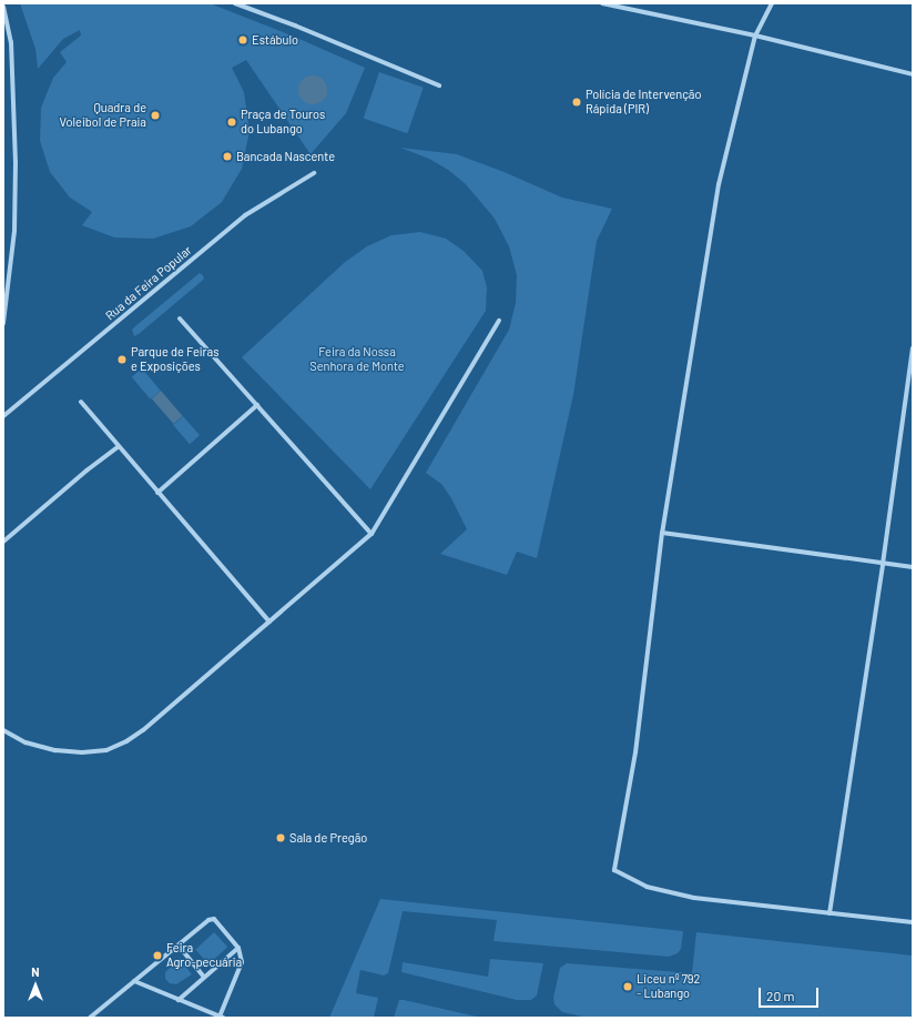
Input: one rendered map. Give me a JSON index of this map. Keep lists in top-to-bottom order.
{
  "streets": {
    "street": ["Rua da Feira Popular"]
  },
  "parks": ["Feira da Nossa Senhora de Monte"],
  "places": [
    "Estábulo",
    "Polícia de Intervenção Rápida (PIR)",
    "Quadra de Voleibol de Praia",
    "Praça de Touros do Lubango",
    "Bancada Nascente",
    "Parque de Feiras e Exposições",
    "Sala de Pregão",
    "Feira Agro-pecuária",
    "Liceu nº 792 - Lubango"
  ],
  "scale_bar": "20 m",
  "north": "top"
}
